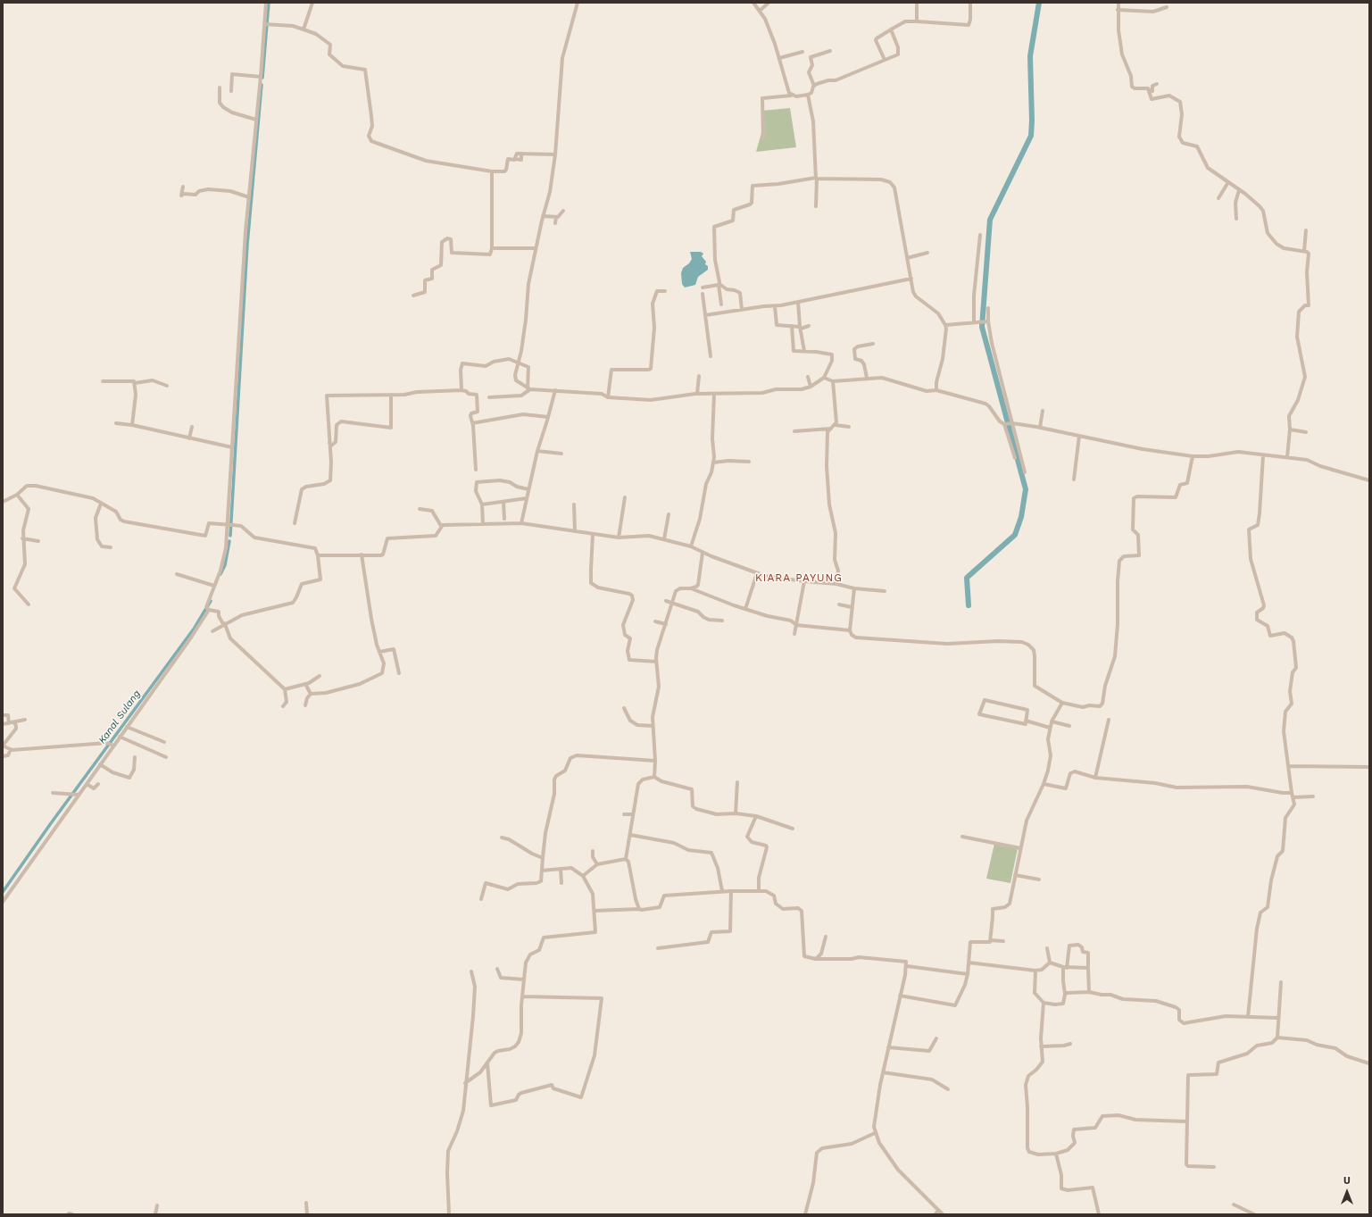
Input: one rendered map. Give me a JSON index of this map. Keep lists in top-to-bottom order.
{
  "districts": ["KIARA PAYUNG"],
  "water": ["Kanal Sulang"],
  "north": "top"
}
